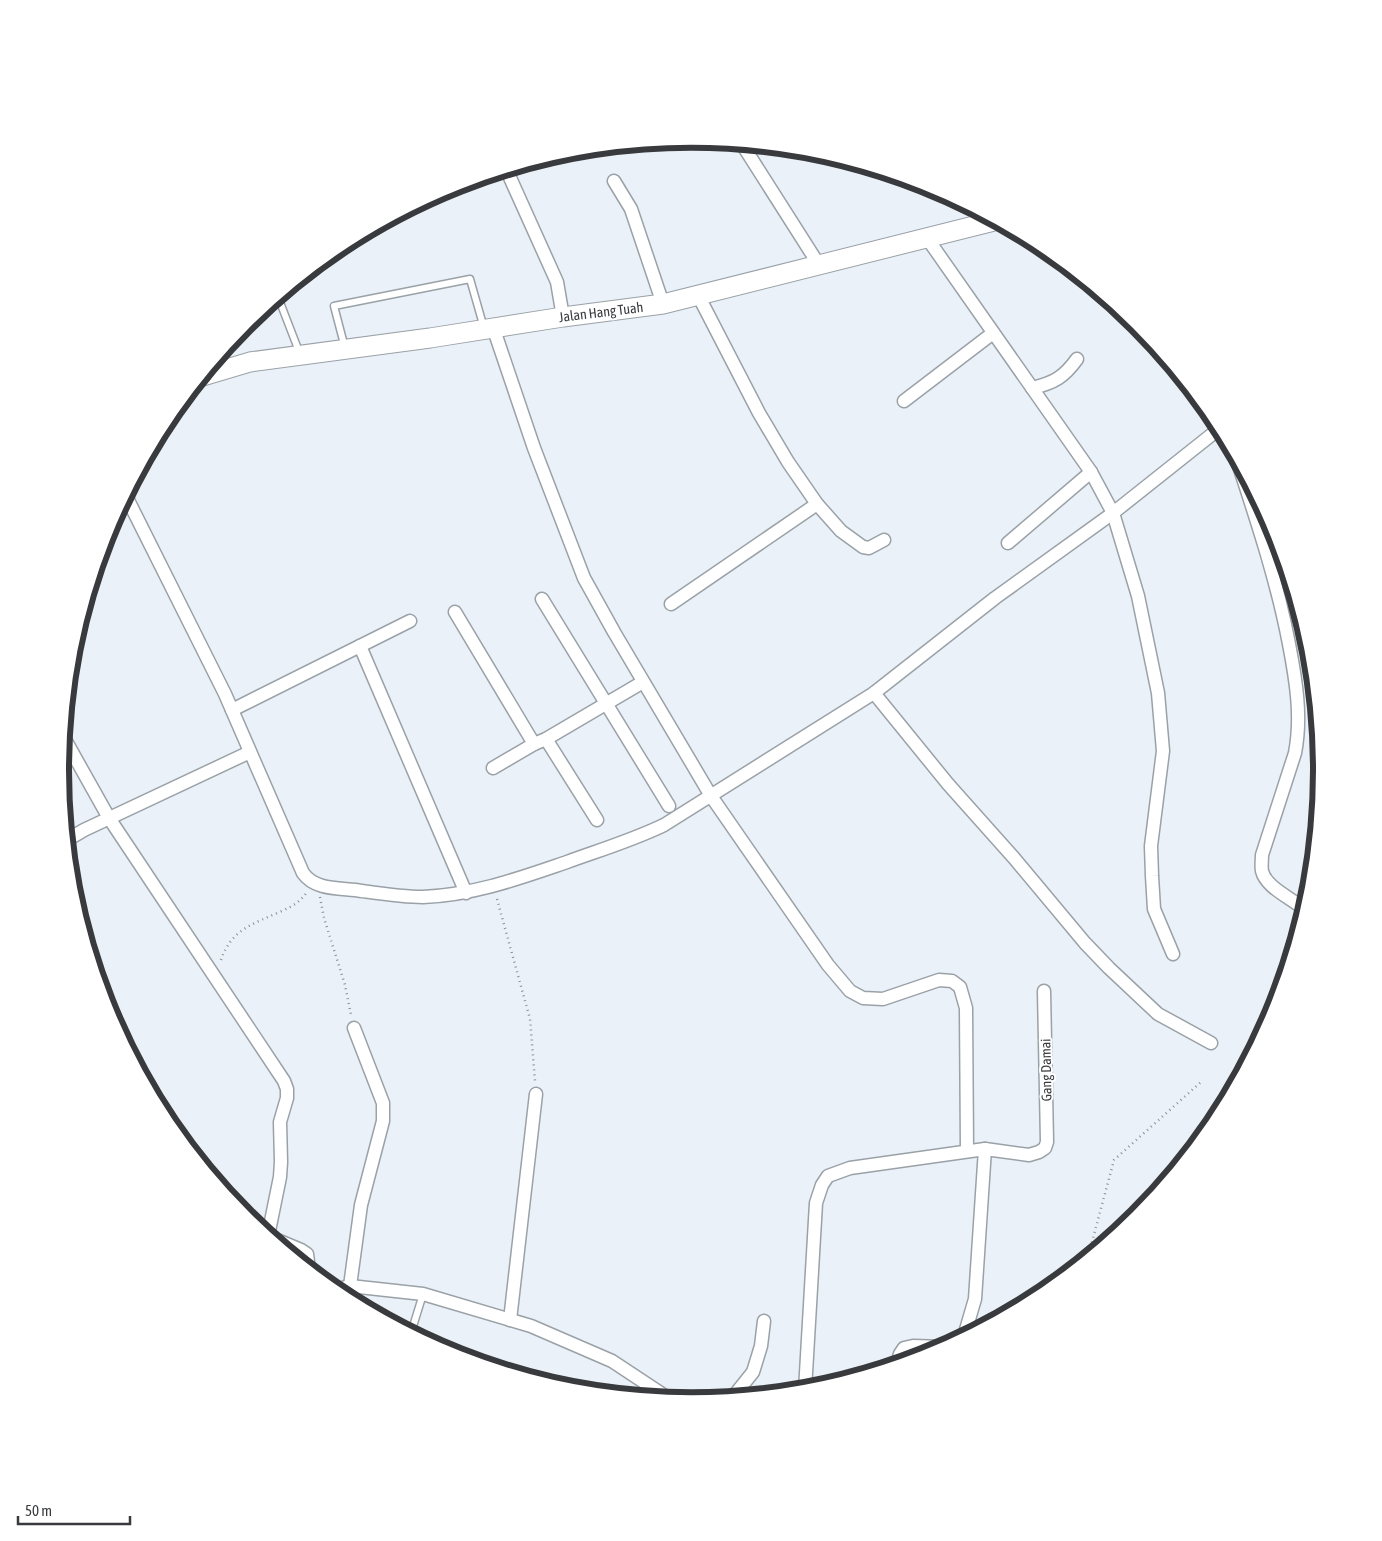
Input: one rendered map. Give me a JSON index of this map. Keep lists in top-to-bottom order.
{
  "streets": {
    "main road": ["Jalan Hang Tuah"],
    "street": ["Gang Damai"]
  },
  "scale_bar": "50 m"
}
